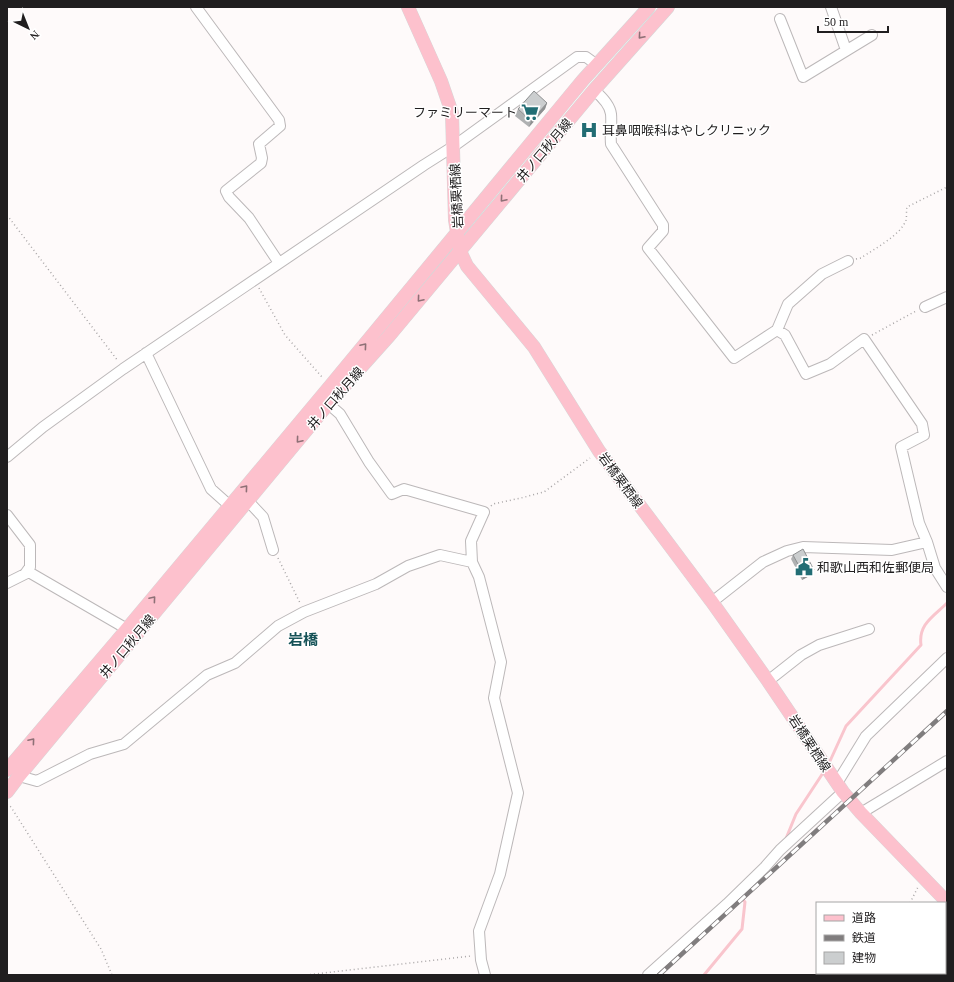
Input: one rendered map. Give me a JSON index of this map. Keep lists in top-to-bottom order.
{
  "streets": {
    "main road": ["井ノ口秋月線", "岩橋栗栖線"]
  },
  "crossings": [
    ["井ノ口秋月線", "岩橋栗栖線"]
  ],
  "districts": ["岩橋"],
  "places": {
    "supermarket": ["ファミリーマート"],
    "hospital": ["耳鼻咽喉科はやしクリニック"],
    "public building": ["和歌山西和佐郵便局"]
  },
  "legend": ["道路", "鉄道", "建物"],
  "scale_bar": "50 m",
  "north": "bottom right"
}
